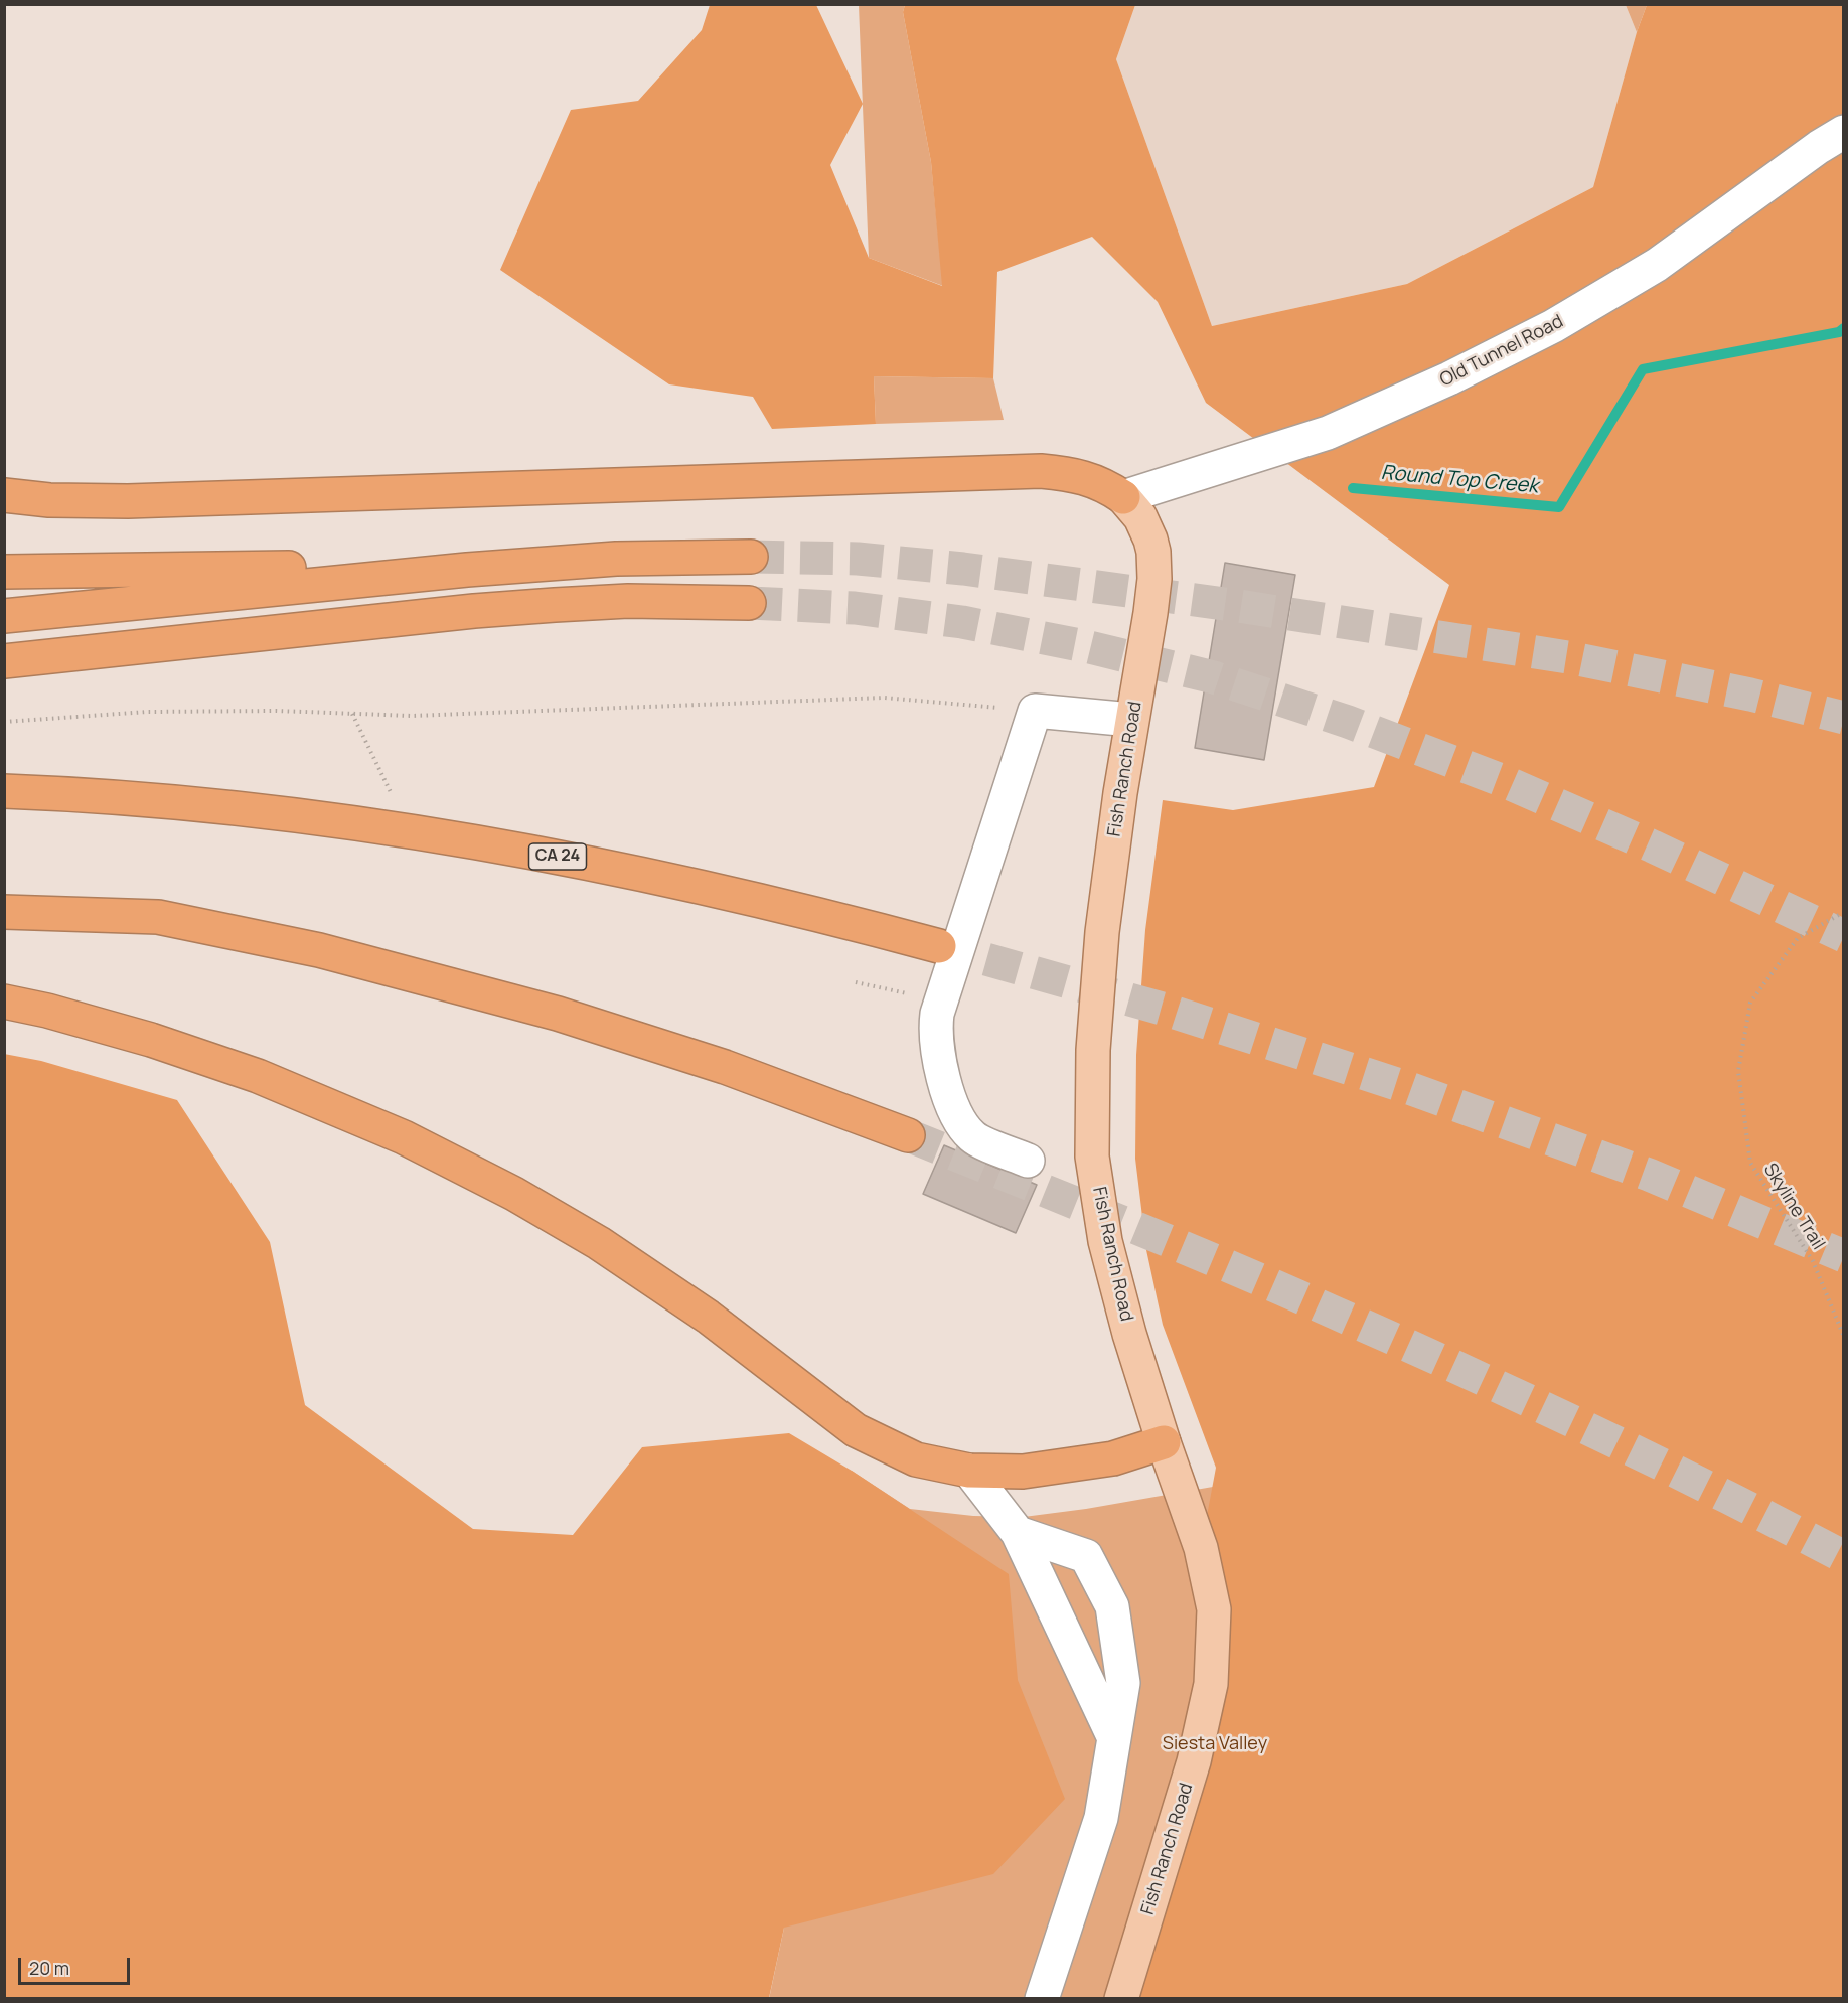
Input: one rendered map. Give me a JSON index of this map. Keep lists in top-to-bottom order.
{
  "streets": {
    "highway": ["CA 24"],
    "main road": ["Fish Ranch Road"],
    "street": ["Old Tunnel Road"],
    "path": ["Skyline Trail"]
  },
  "crossings": [
    ["Old Tunnel Road", "Fish Ranch Road"]
  ],
  "water": ["Round Top Creek"],
  "parks": ["Siesta Valley"],
  "scale_bar": "20 m"
}
